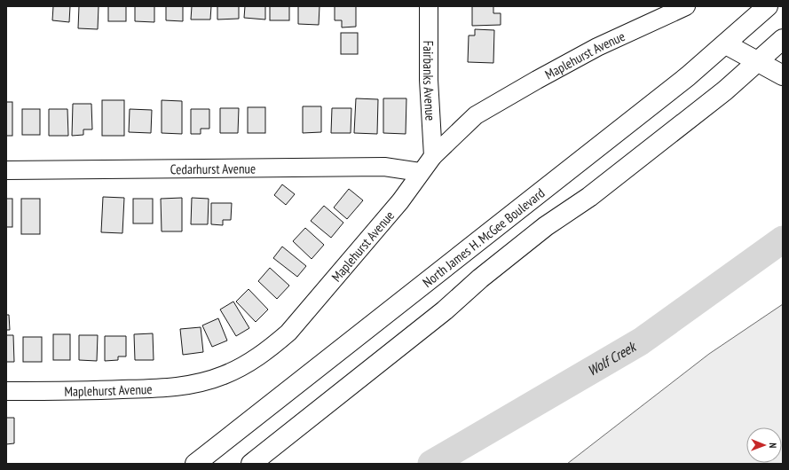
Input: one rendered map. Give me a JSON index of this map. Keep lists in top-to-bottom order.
{
  "streets": {
    "main road": ["North James H. McGee Boulevard"],
    "street": ["Maplehurst Avenue", "Fairbanks Avenue", "Cedarhurst Avenue"]
  },
  "crossings": [
    ["Maplehurst Avenue", "Fairbanks Avenue"],
    ["Maplehurst Avenue", "Cedarhurst Avenue"]
  ],
  "water": ["Wolf Creek"],
  "north": "right"
}
